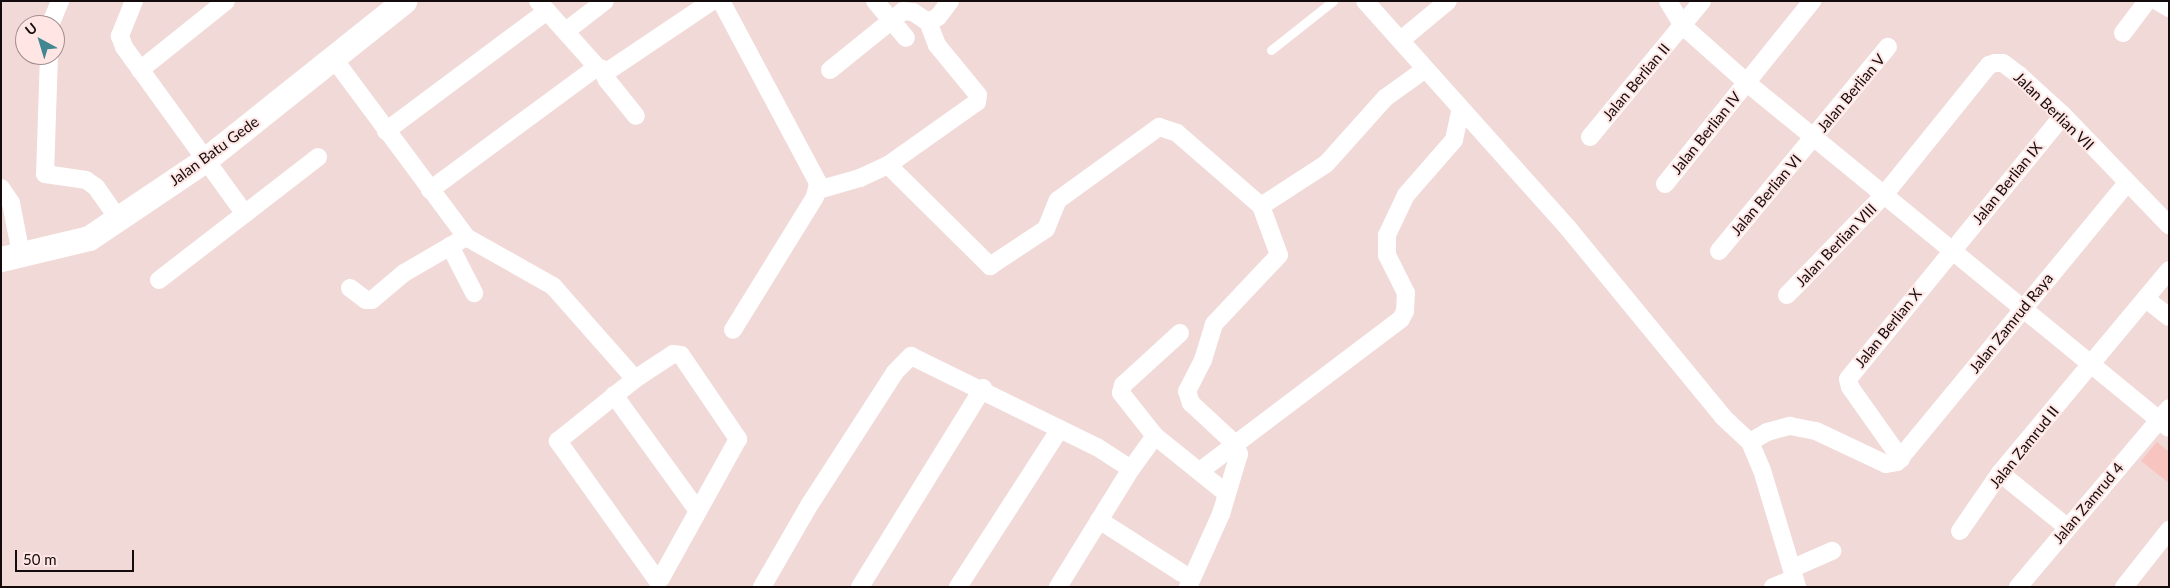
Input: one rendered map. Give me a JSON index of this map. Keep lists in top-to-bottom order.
{
  "streets": {
    "street": [
      "Jalan Berlian II",
      "Jalan Berlian V",
      "Jalan Berlian VII",
      "Jalan Berlian IV",
      "Jalan Batu Gede",
      "Jalan Berlian IX",
      "Jalan Berlian VI",
      "Jalan Berlian VIII",
      "Jalan Zamrud Raya",
      "Jalan Berlian X",
      "Jalan Zamrud II",
      "Jalan Zamrud 4"
    ]
  },
  "crossings": [
    ["Jalan Berlian V", "Jalan Berlian VI"],
    ["Jalan Berlian VII", "Jalan Berlian IX"],
    ["Jalan Berlian VII", "Jalan Berlian VIII"],
    ["Jalan Berlian VII", "Jalan Zamrud Raya"],
    ["Jalan Berlian IX", "Jalan Berlian X"],
    ["Jalan Zamrud Raya", "Jalan Berlian X"]
  ],
  "scale_bar": "50 m",
  "north": "top left"
}
